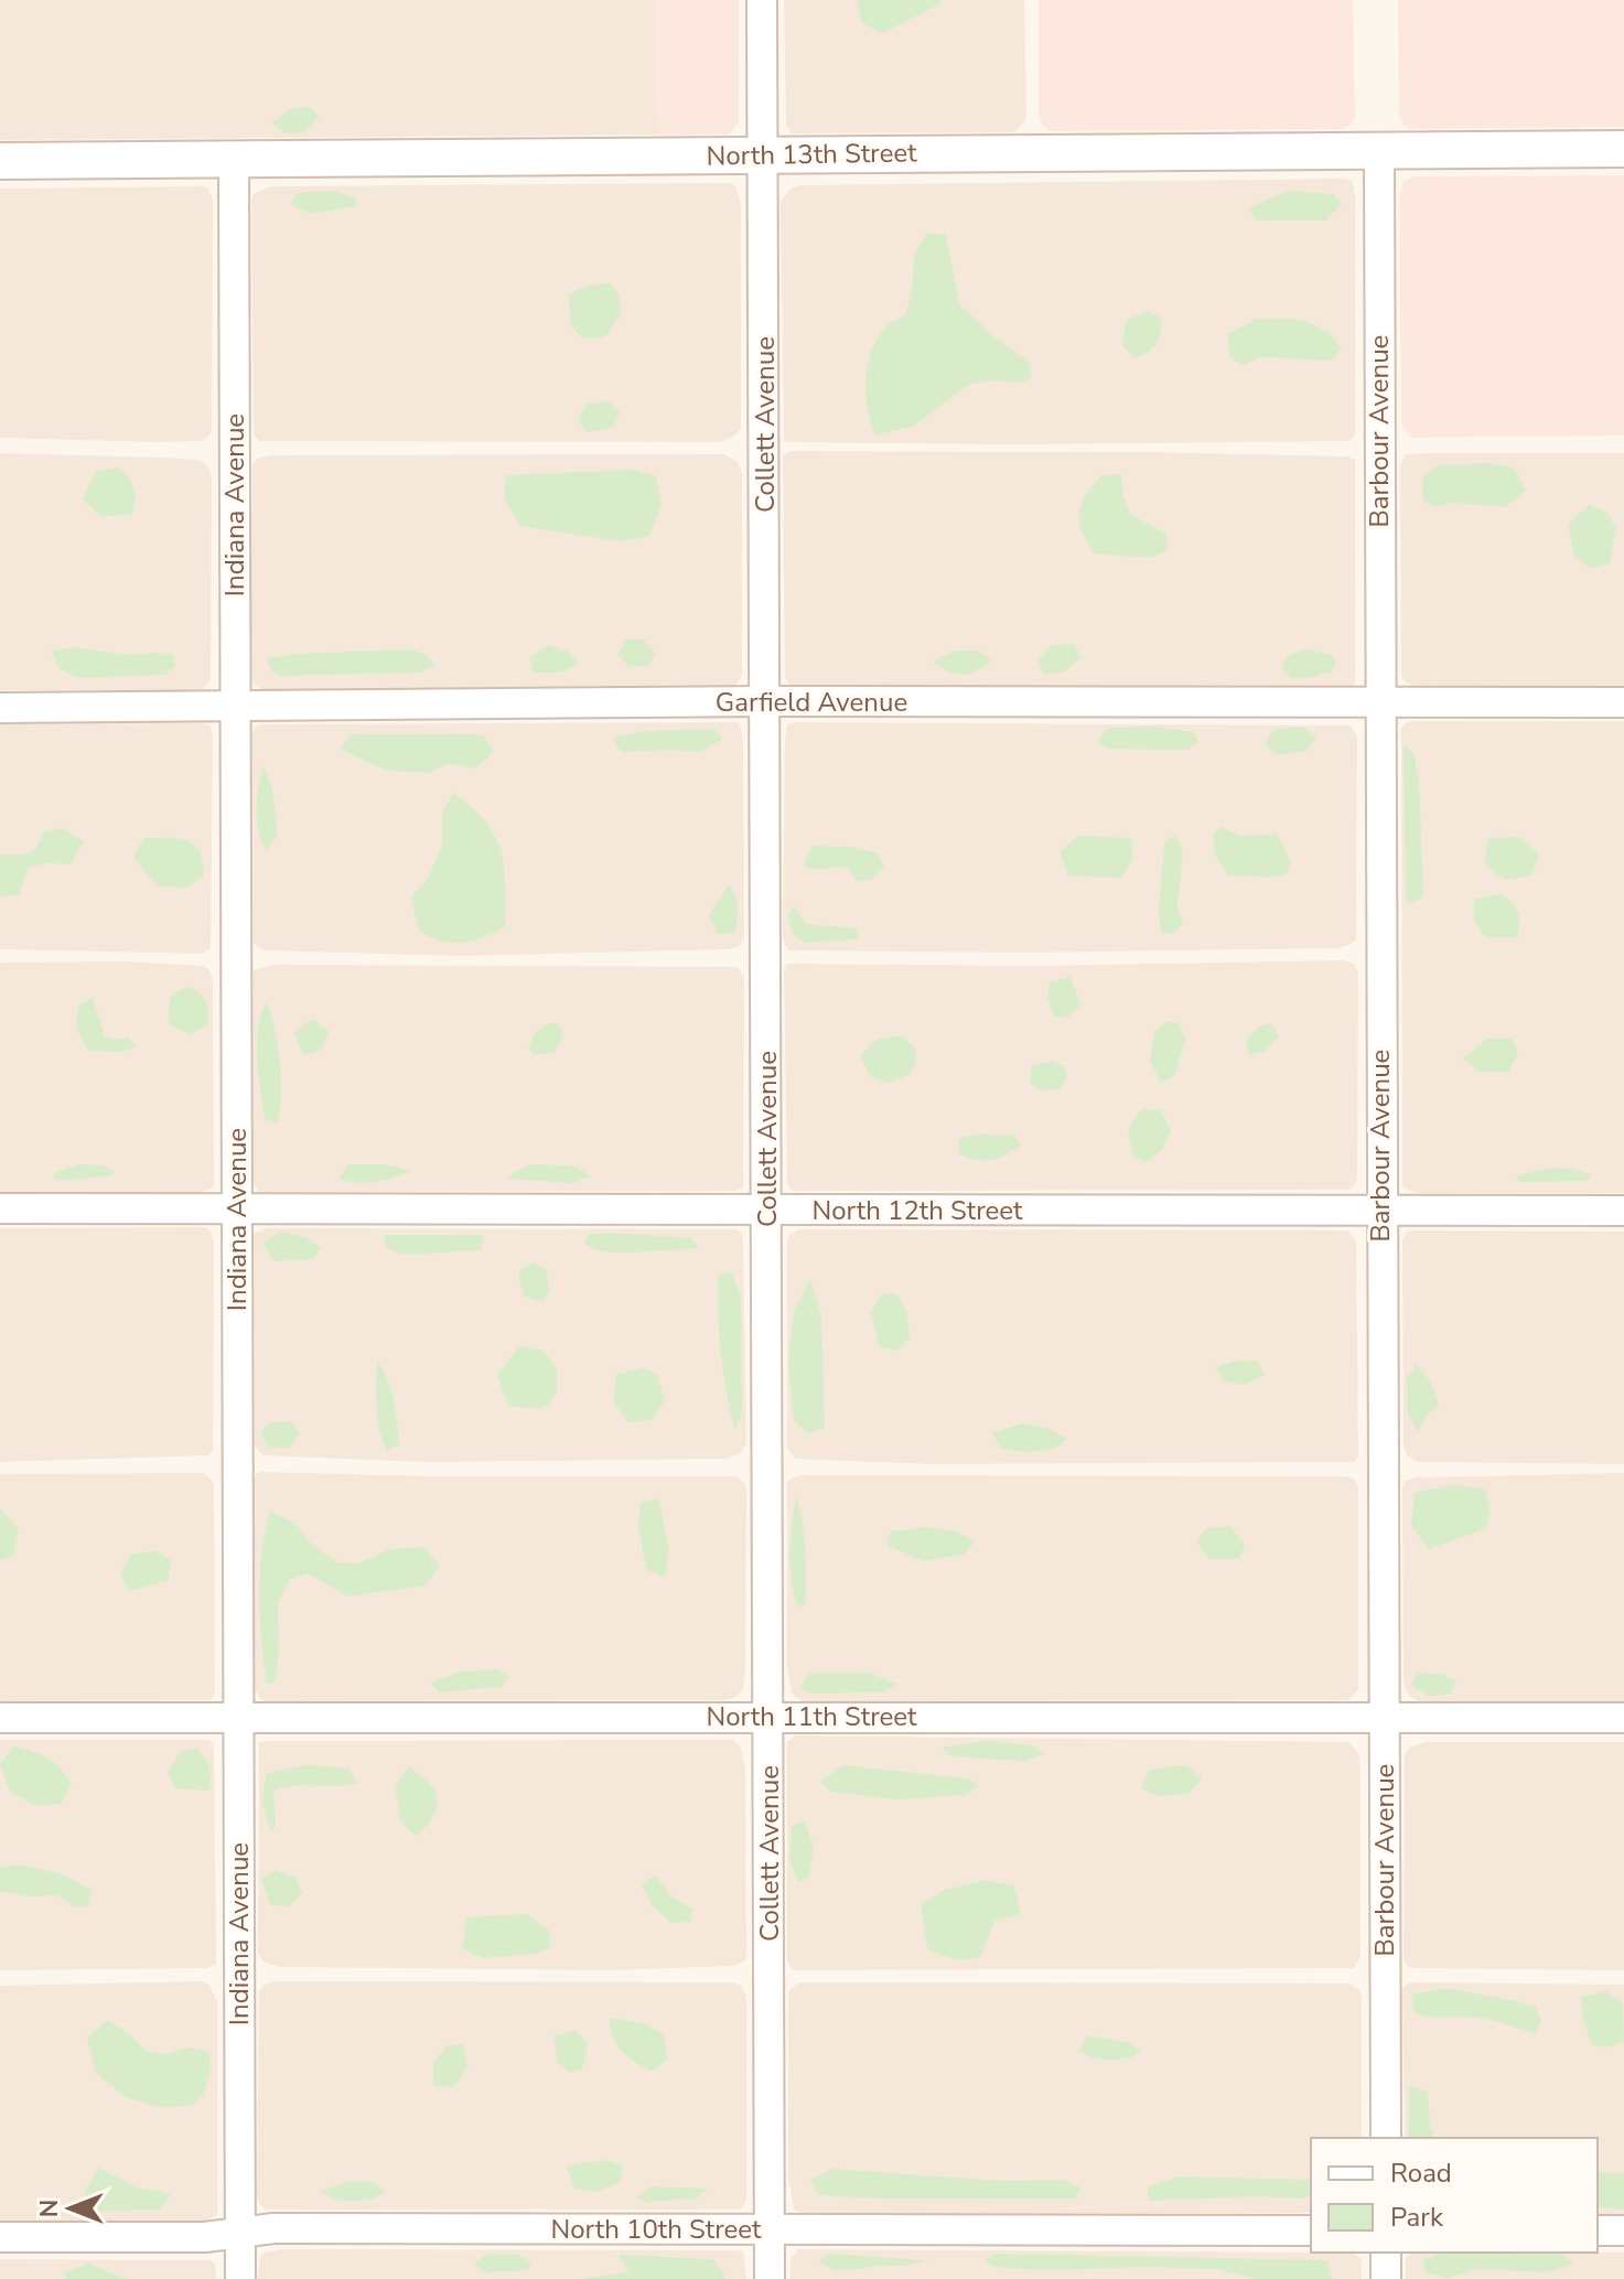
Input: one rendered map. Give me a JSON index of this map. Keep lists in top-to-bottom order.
{
  "streets": {
    "street": [
      "North 13th Street",
      "Collett Avenue",
      "Barbour Avenue",
      "Indiana Avenue",
      "Garfield Avenue",
      "North 12th Street",
      "North 11th Street",
      "North 10th Street"
    ]
  },
  "crossings": [
    ["North 13th Street", "Collett Avenue"],
    ["North 13th Street", "Barbour Avenue"],
    ["North 13th Street", "Indiana Avenue"],
    ["Collett Avenue", "Garfield Avenue"],
    ["Collett Avenue", "North 12th Street"],
    ["Collett Avenue", "North 11th Street"],
    ["Collett Avenue", "North 10th Street"],
    ["Barbour Avenue", "Garfield Avenue"],
    ["Barbour Avenue", "North 12th Street"],
    ["Barbour Avenue", "North 11th Street"],
    ["Indiana Avenue", "Garfield Avenue"],
    ["Indiana Avenue", "North 12th Street"],
    ["Indiana Avenue", "North 11th Street"],
    ["Indiana Avenue", "North 10th Street"]
  ],
  "legend": ["Road", "Park"],
  "north": "left"
}
